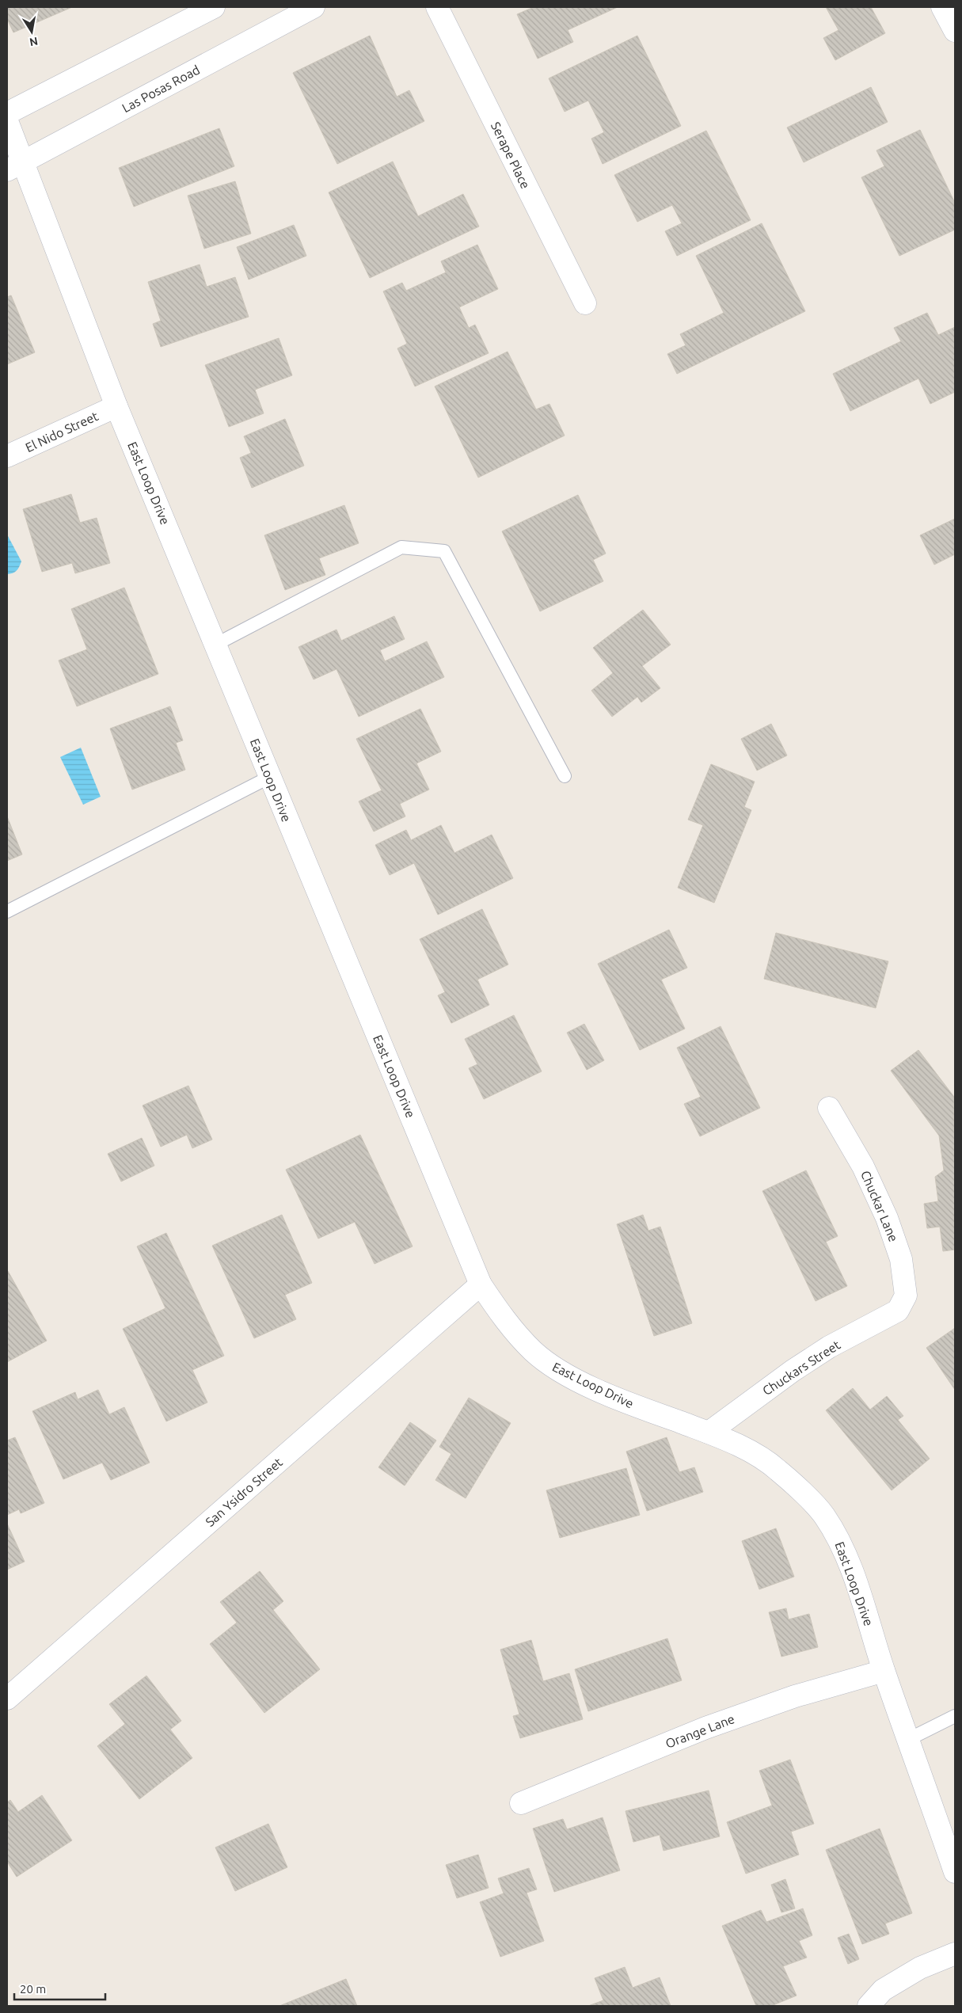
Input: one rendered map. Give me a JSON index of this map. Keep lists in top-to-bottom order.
{
  "streets": {
    "street": [
      "Las Posas Road",
      "Serape Place",
      "El Nido Street",
      "East Loop Drive",
      "Chuckar Lane",
      "Chuckars Street",
      "San Ysidro Street",
      "Orange Lane"
    ]
  },
  "crossings": [
    ["Las Posas Road", "East Loop Drive"],
    ["El Nido Street", "East Loop Drive"],
    ["East Loop Drive", "Chuckars Street"],
    ["East Loop Drive", "San Ysidro Street"],
    ["East Loop Drive", "Orange Lane"],
    ["Chuckar Lane", "Chuckars Street"]
  ],
  "scale_bar": "20 m",
  "north": "bottom"
}
